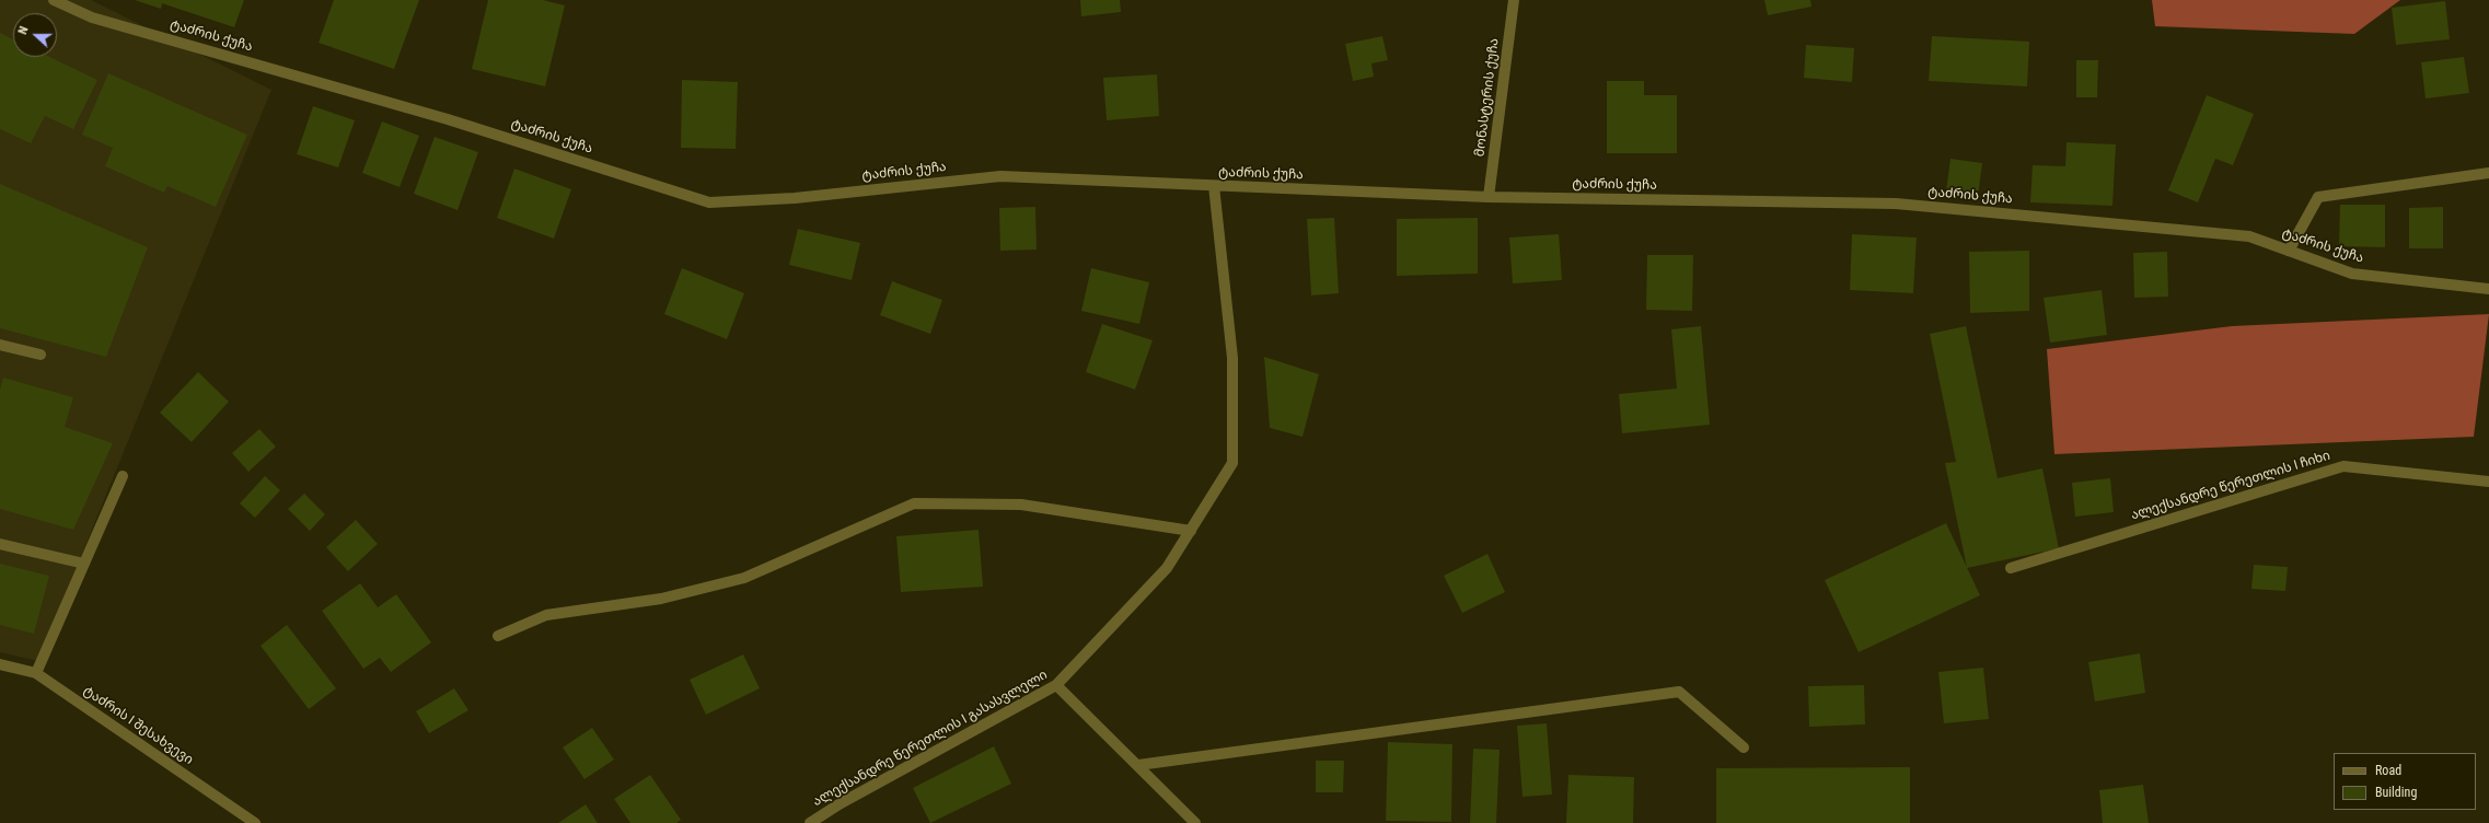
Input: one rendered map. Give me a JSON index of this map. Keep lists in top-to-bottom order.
{
  "streets": {
    "street": [
      "ტაძრის ქუჩა",
      "მონასტერის ქუჩა",
      "ალექსანდრე წერეთლის I ჩიხი",
      "ტაძრის I შესახვევი",
      "ალექსანდრე წერეთლის I გასასვლელი"
    ]
  },
  "crossings": [
    ["ტაძრის ქუჩა", "მონასტერის ქუჩა"],
    ["ტაძრის ქუჩა", "ალექსანდრე წერეთლის I გასასვლელი"]
  ],
  "legend": ["Road", "Building"],
  "north": "left"
}
